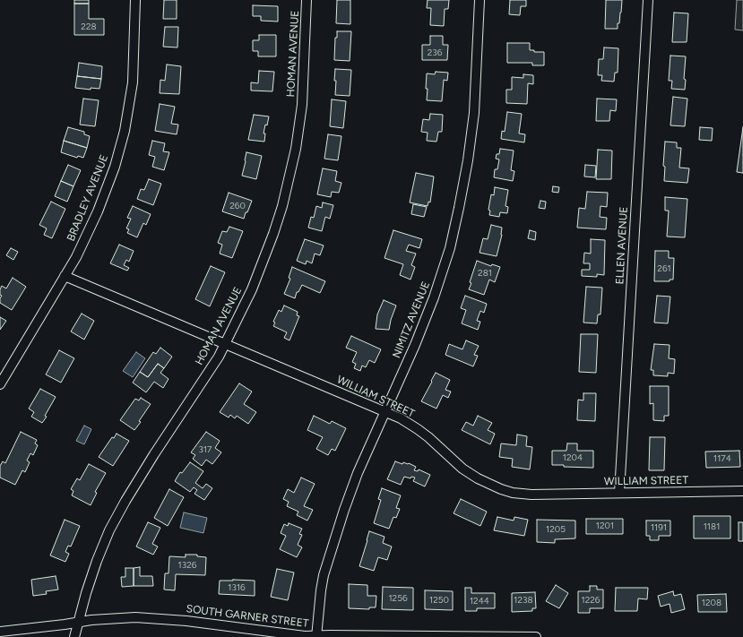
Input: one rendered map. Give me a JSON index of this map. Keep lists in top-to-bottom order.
{
  "streets": {
    "street": [
      "HOMAN AVENUE",
      "BRADLEY AVENUE",
      "ELLEN AVENUE",
      "NIMITZ AVENUE",
      "WILLIAM STREET",
      "SOUTH GARNER STREET"
    ]
  },
  "crossings": [
    ["HOMAN AVENUE", "WILLIAM STREET"],
    ["HOMAN AVENUE", "SOUTH GARNER STREET"],
    ["BRADLEY AVENUE", "WILLIAM STREET"],
    ["ELLEN AVENUE", "WILLIAM STREET"],
    ["NIMITZ AVENUE", "WILLIAM STREET"],
    ["NIMITZ AVENUE", "SOUTH GARNER STREET"]
  ],
  "house_numbers": [
    "228",
    "236",
    "260",
    "261",
    "281",
    "317",
    "1204",
    "1174",
    "1201",
    "1181",
    "1191",
    "1205",
    "1326",
    "1316",
    "1256",
    "1250",
    "1238",
    "1226",
    "1244",
    "1208"
  ]
}
